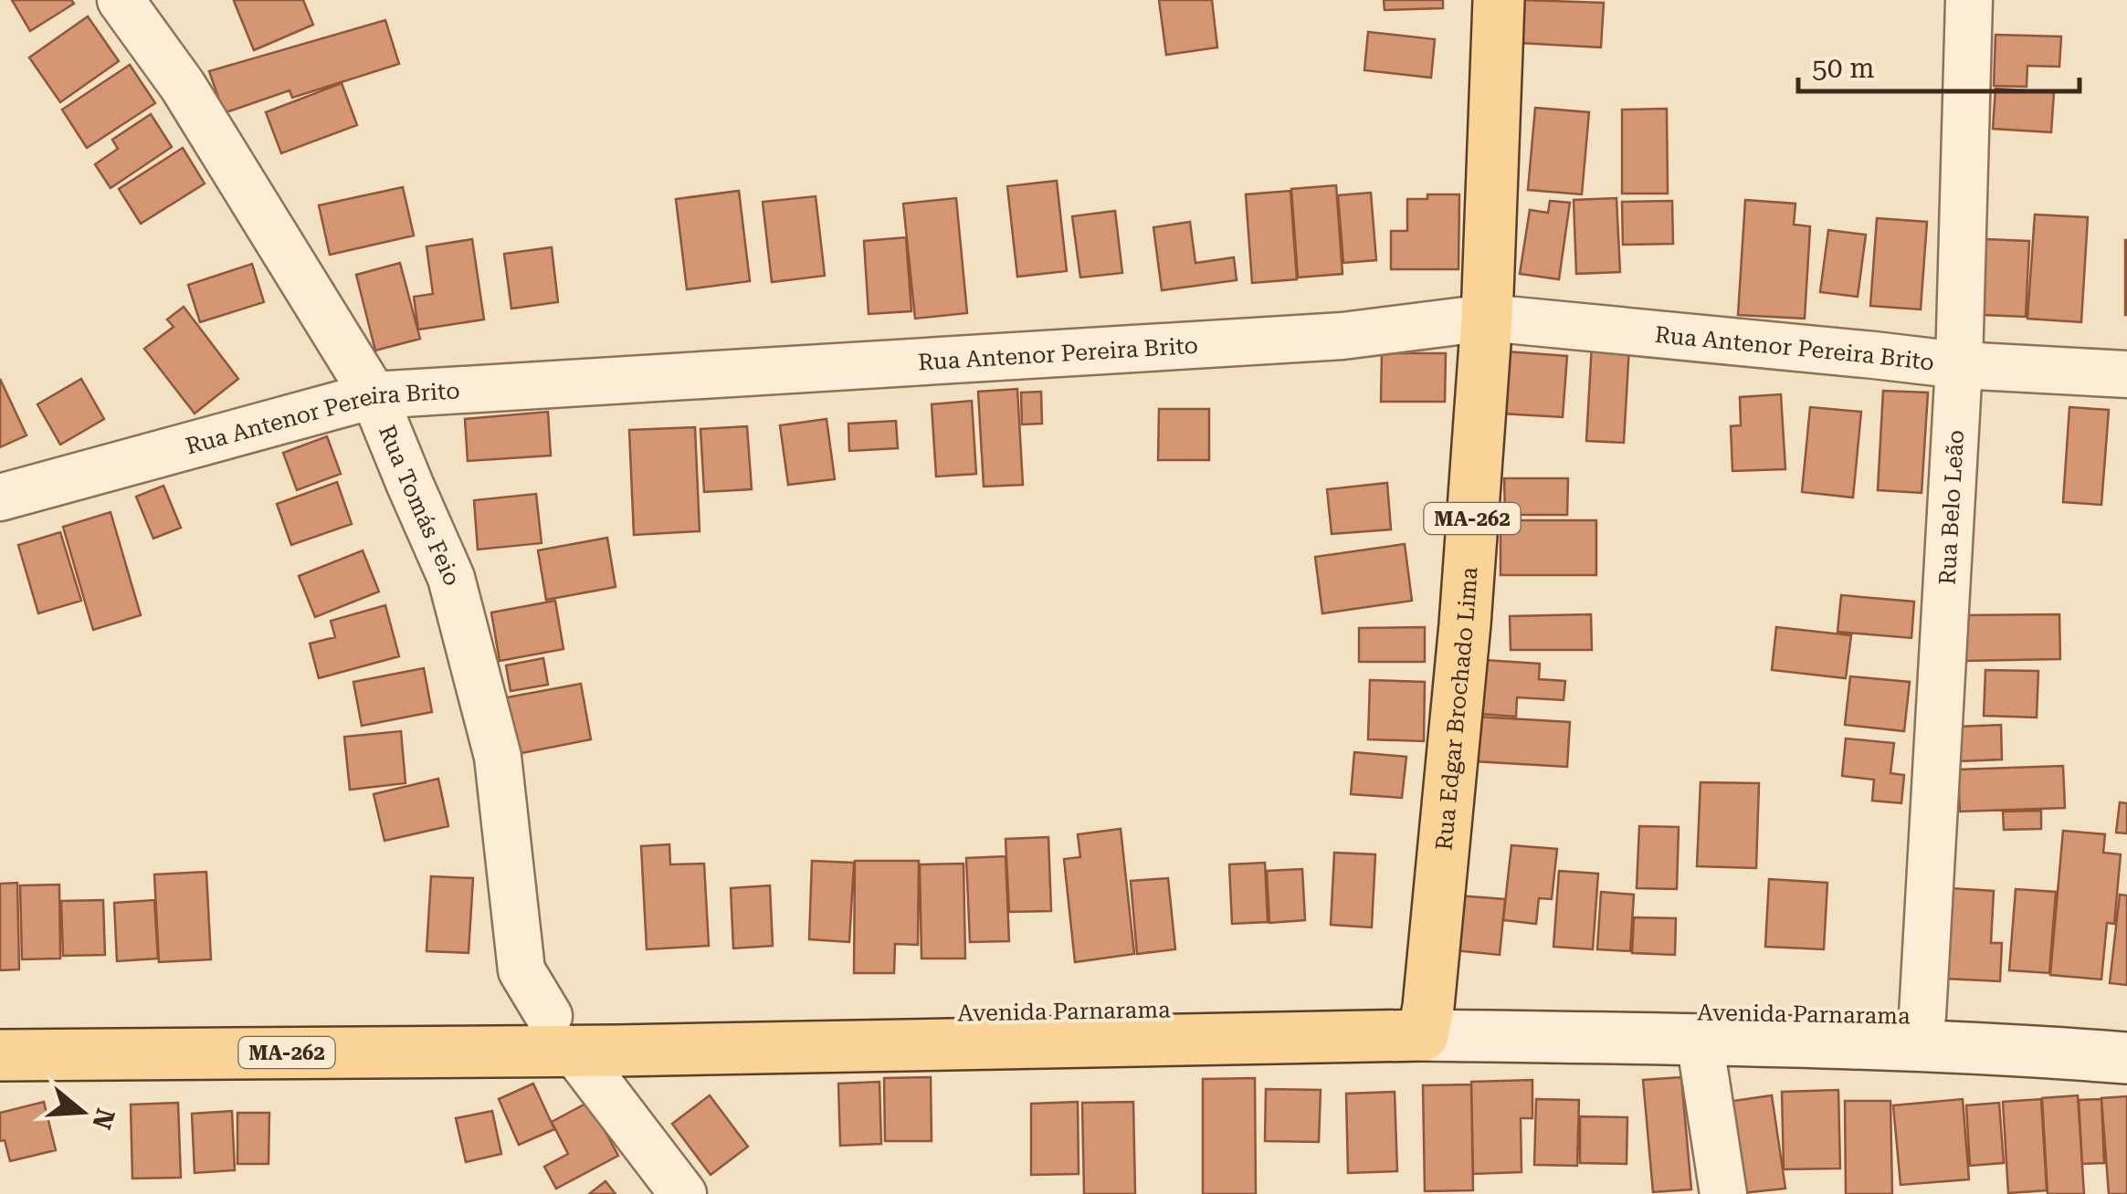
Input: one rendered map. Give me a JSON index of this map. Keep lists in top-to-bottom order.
{
  "streets": {
    "main road": ["MA-262", "Rua Edgar Brochado Lima", "Avenida Parnarama"],
    "street": ["Rua Antenor Pereira Brito", "Rua Tomás Feio", "Rua Belo Leão"]
  },
  "crossings": [
    ["Rua Antenor Pereira Brito", "Rua Tomás Feio"],
    ["Rua Antenor Pereira Brito", "Rua Belo Leão"],
    ["Rua Antenor Pereira Brito", "Rua Edgar Brochado Lima"],
    ["Rua Tomás Feio", "Avenida Parnarama"],
    ["Rua Belo Leão", "Avenida Parnarama"],
    ["Rua Edgar Brochado Lima", "Avenida Parnarama"]
  ],
  "scale_bar": "50 m",
  "north": "right"
}
